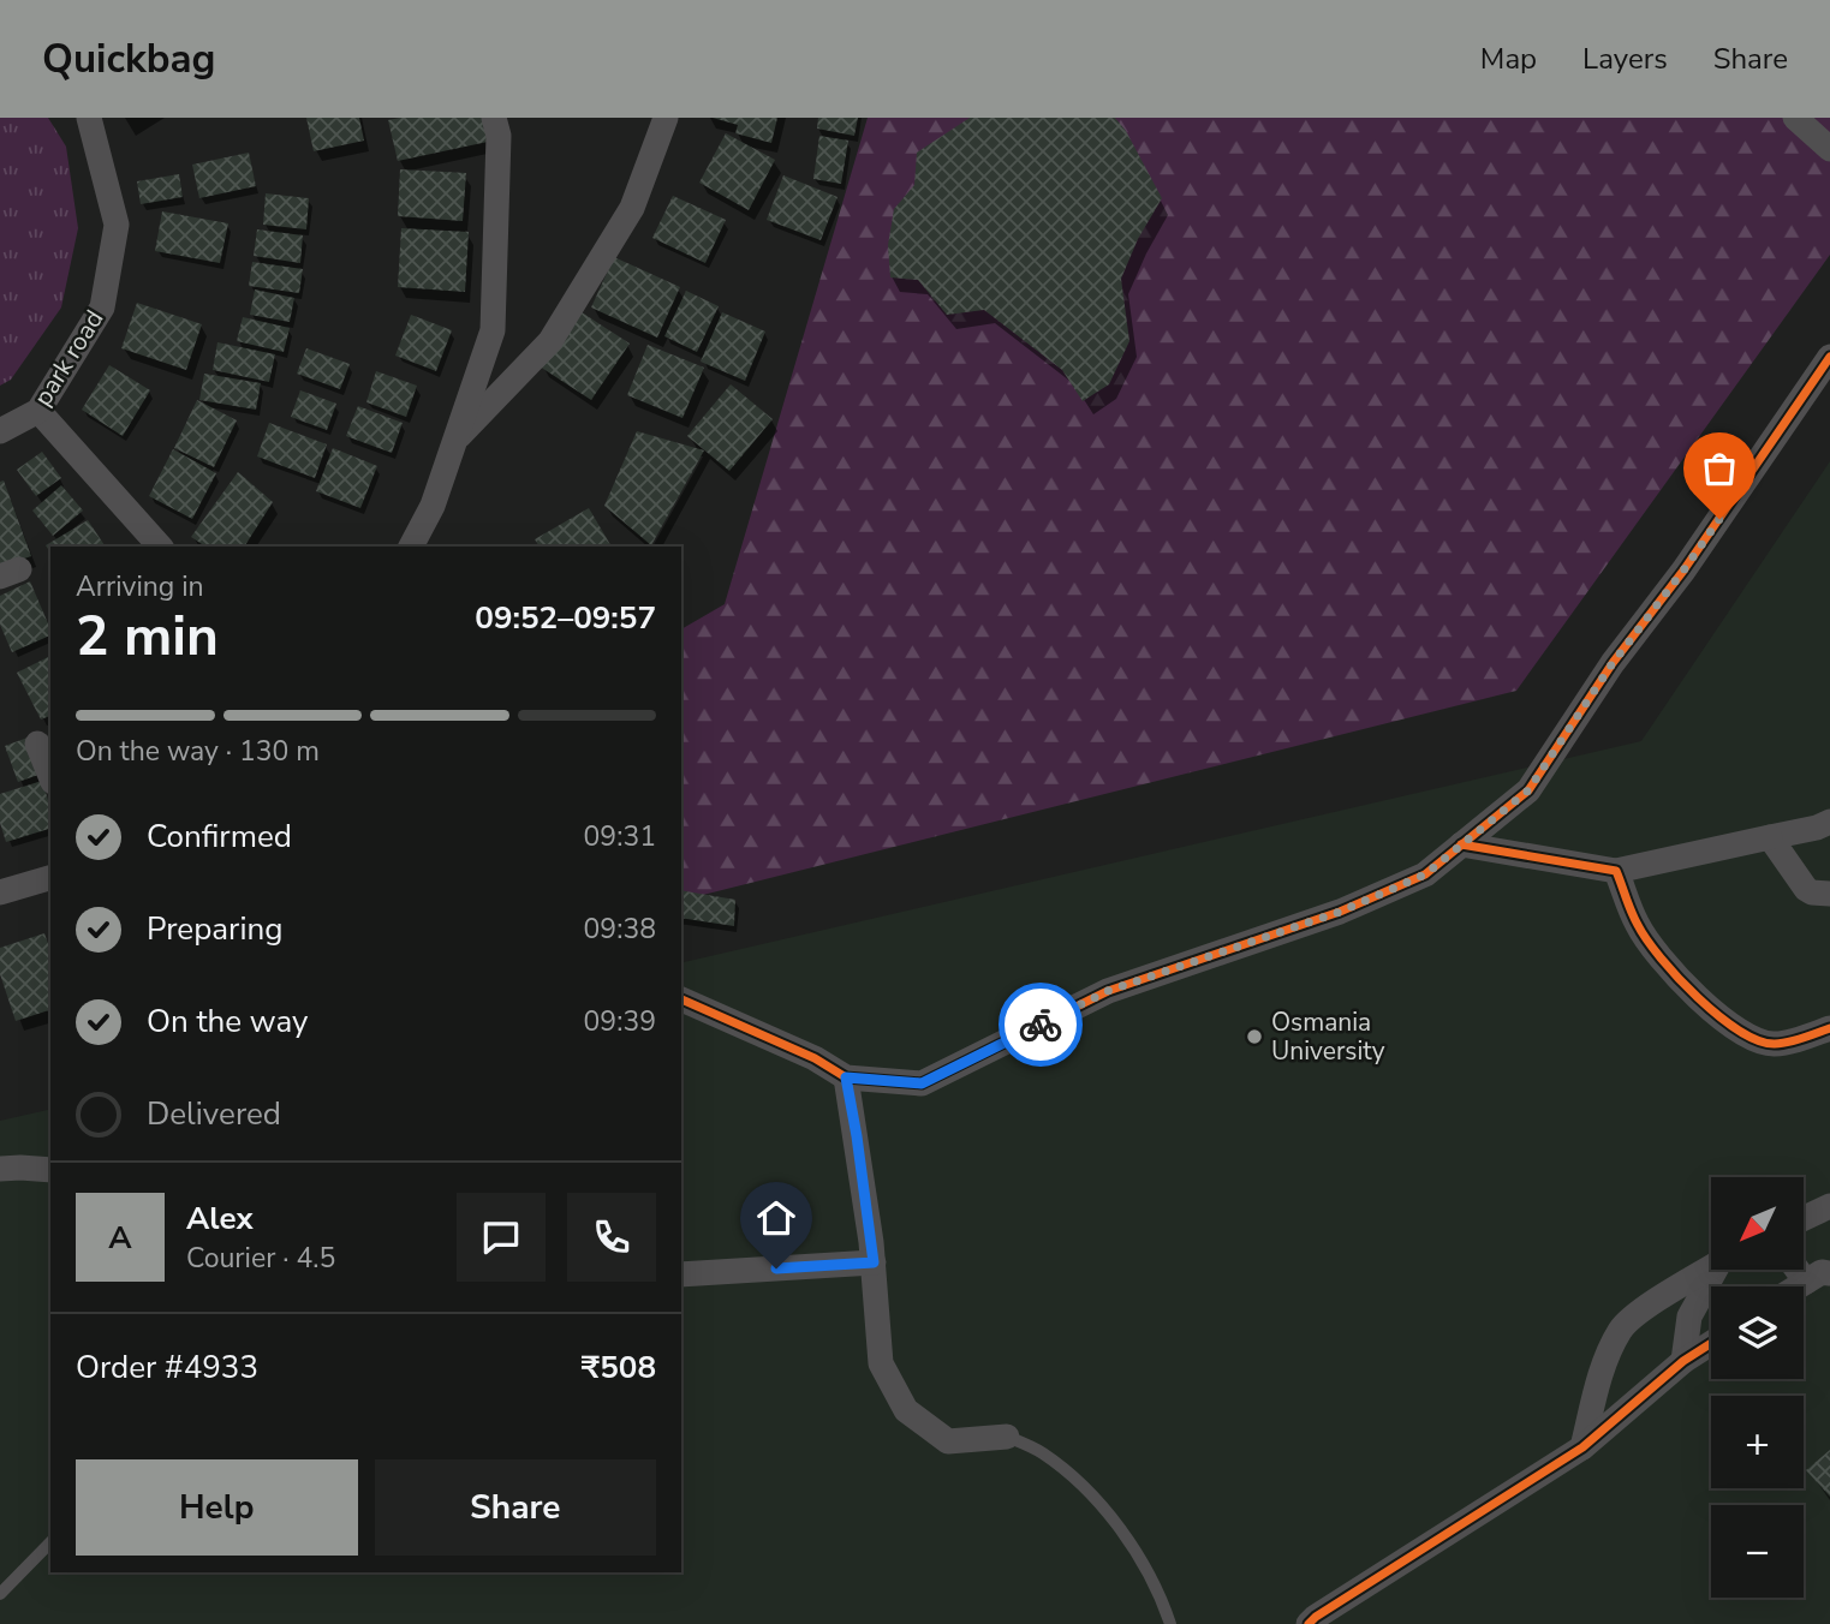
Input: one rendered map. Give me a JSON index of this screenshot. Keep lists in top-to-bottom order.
{
  "streets": {
    "street": ["park road"]
  },
  "places": ["Osmania University"],
  "north": "bottom left",
  "page": {
    "header": "Quickbag",
    "nav": ["Map", "Layers", "Share"],
    "heading": ["2 min", "Arriving in", "09:52–09:57"],
    "panel": [
      "Alex",
      "Courier · 4.5",
      "Order #4933",
      "₹508"
    ],
    "bar": "On the way · 130 m",
    "list": [
      ["Confirmed", "09:31"],
      ["Preparing", "09:38"],
      ["On the way", "09:39"],
      "Delivered"
    ],
    "map_buttons": ["+", "−"],
    "round": "A",
    "buttons": ["Help", "Share"]
  }
}
